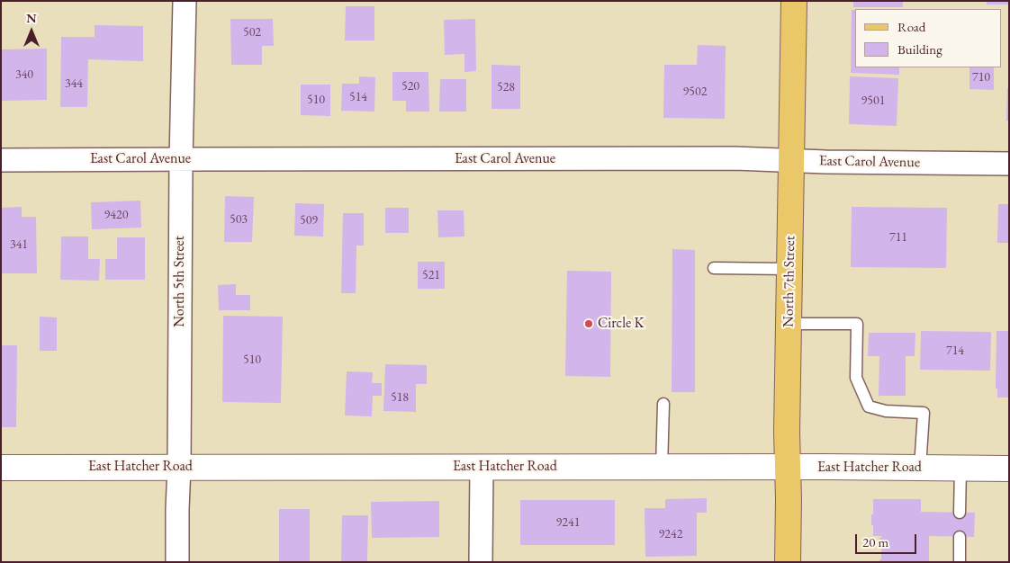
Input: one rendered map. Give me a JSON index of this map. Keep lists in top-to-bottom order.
{
  "streets": {
    "main road": ["North 7th Street"],
    "street": ["East Carol Avenue", "North 5th Street", "East Hatcher Road"]
  },
  "crossings": [
    ["East Carol Avenue", "North 5th Street"],
    ["East Carol Avenue", "North 7th Street"],
    ["North 5th Street", "East Hatcher Road"],
    ["North 7th Street", "East Hatcher Road"]
  ],
  "places": ["Circle K"],
  "house_numbers": [
    "502",
    "340",
    "710",
    "344",
    "520",
    "528",
    "9502",
    "514",
    "510",
    "9501",
    "9420",
    "503",
    "509",
    "711",
    "341",
    "521",
    "714",
    "510",
    "518",
    "9241",
    "9242"
  ],
  "legend": ["Road", "Building"],
  "scale_bar": "20 m",
  "north": "top"
}
